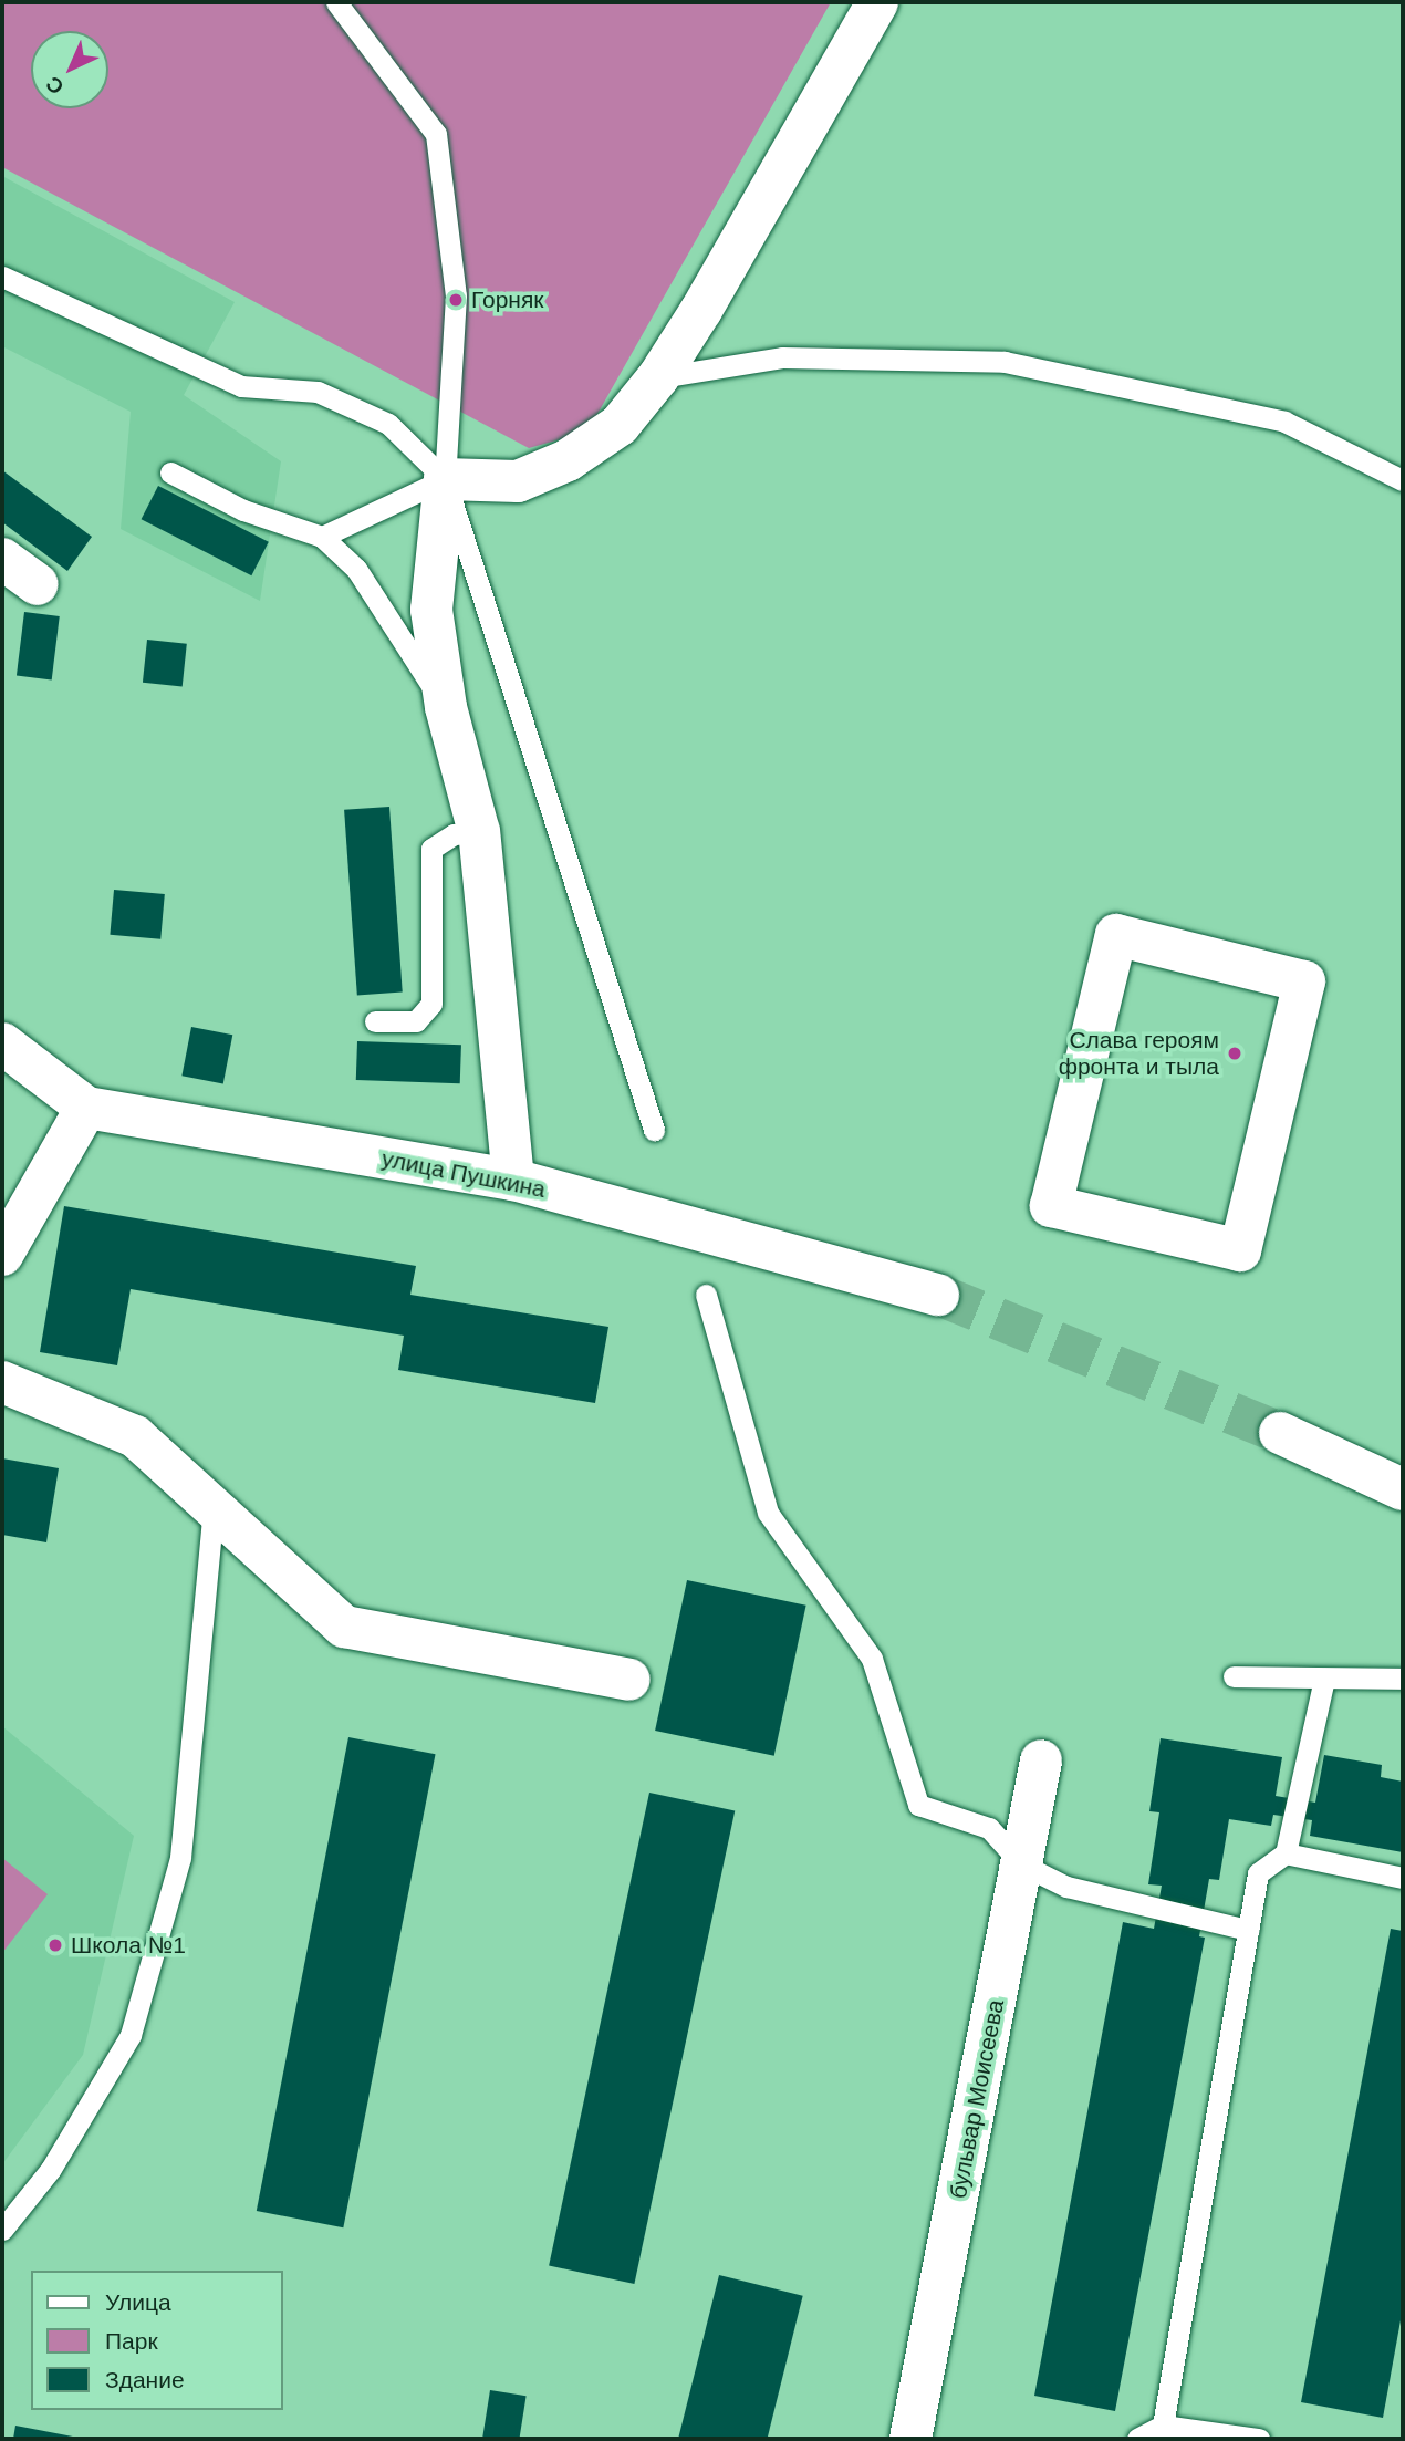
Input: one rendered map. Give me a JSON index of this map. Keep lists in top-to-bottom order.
{
  "streets": {
    "street": ["улица Пушкина", "бульвар Моисеева"]
  },
  "places": ["Горняк", "Слава героям фронта и тыла", "Школа №1"],
  "legend": ["Улица", "Парк", "Здание"],
  "north": "bottom left"
}
